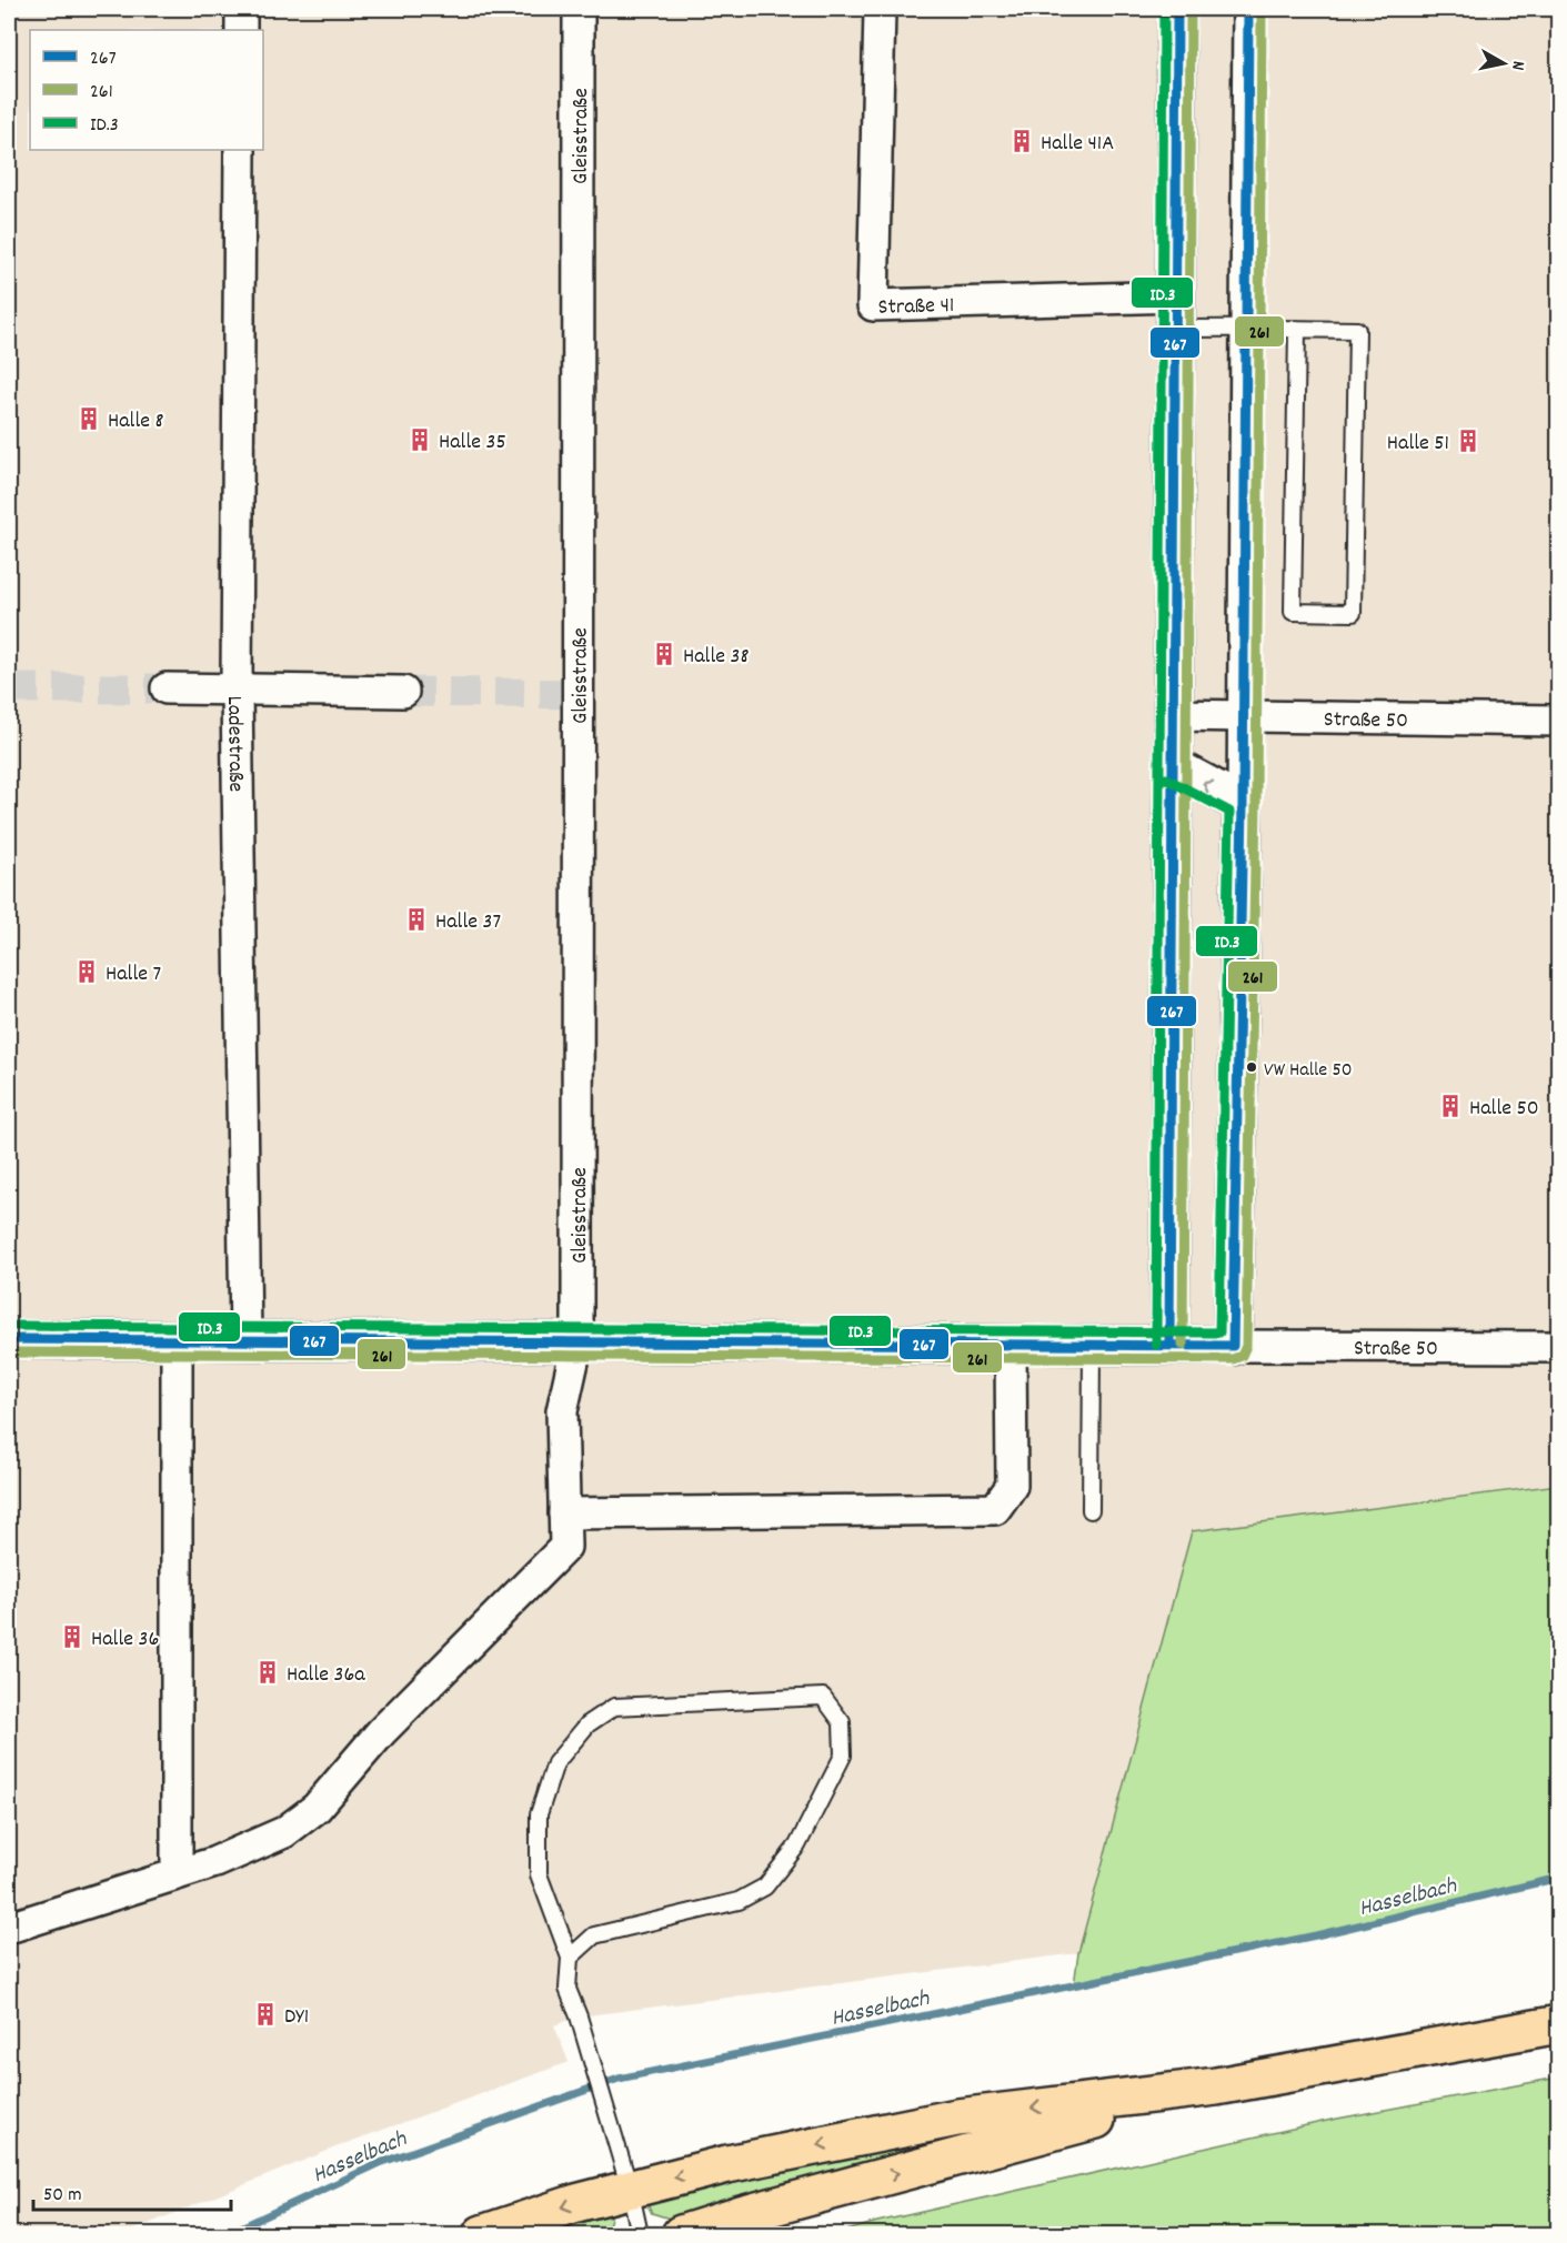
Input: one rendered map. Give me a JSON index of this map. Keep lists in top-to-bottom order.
{
  "streets": {
    "street": [
      "Gleisstraße",
      "Straße 41",
      "Straße 50",
      "Ladestraße"
    ]
  },
  "water": ["Hasselbach"],
  "places": {
    "building": [
      "Halle 41A",
      "Halle 8",
      "Halle 35",
      "Halle 51",
      "Halle 38",
      "Halle 37",
      "Halle 7",
      "Halle 50",
      "Halle 36",
      "Halle 36a",
      "DY1"
    ],
    "other": ["VW Halle 50"]
  },
  "lines": ["transit line 267", "transit line 261", "transit line ID.3"],
  "legend": ["267", "261", "ID.3"],
  "scale_bar": "50 m",
  "north": "right"
}
